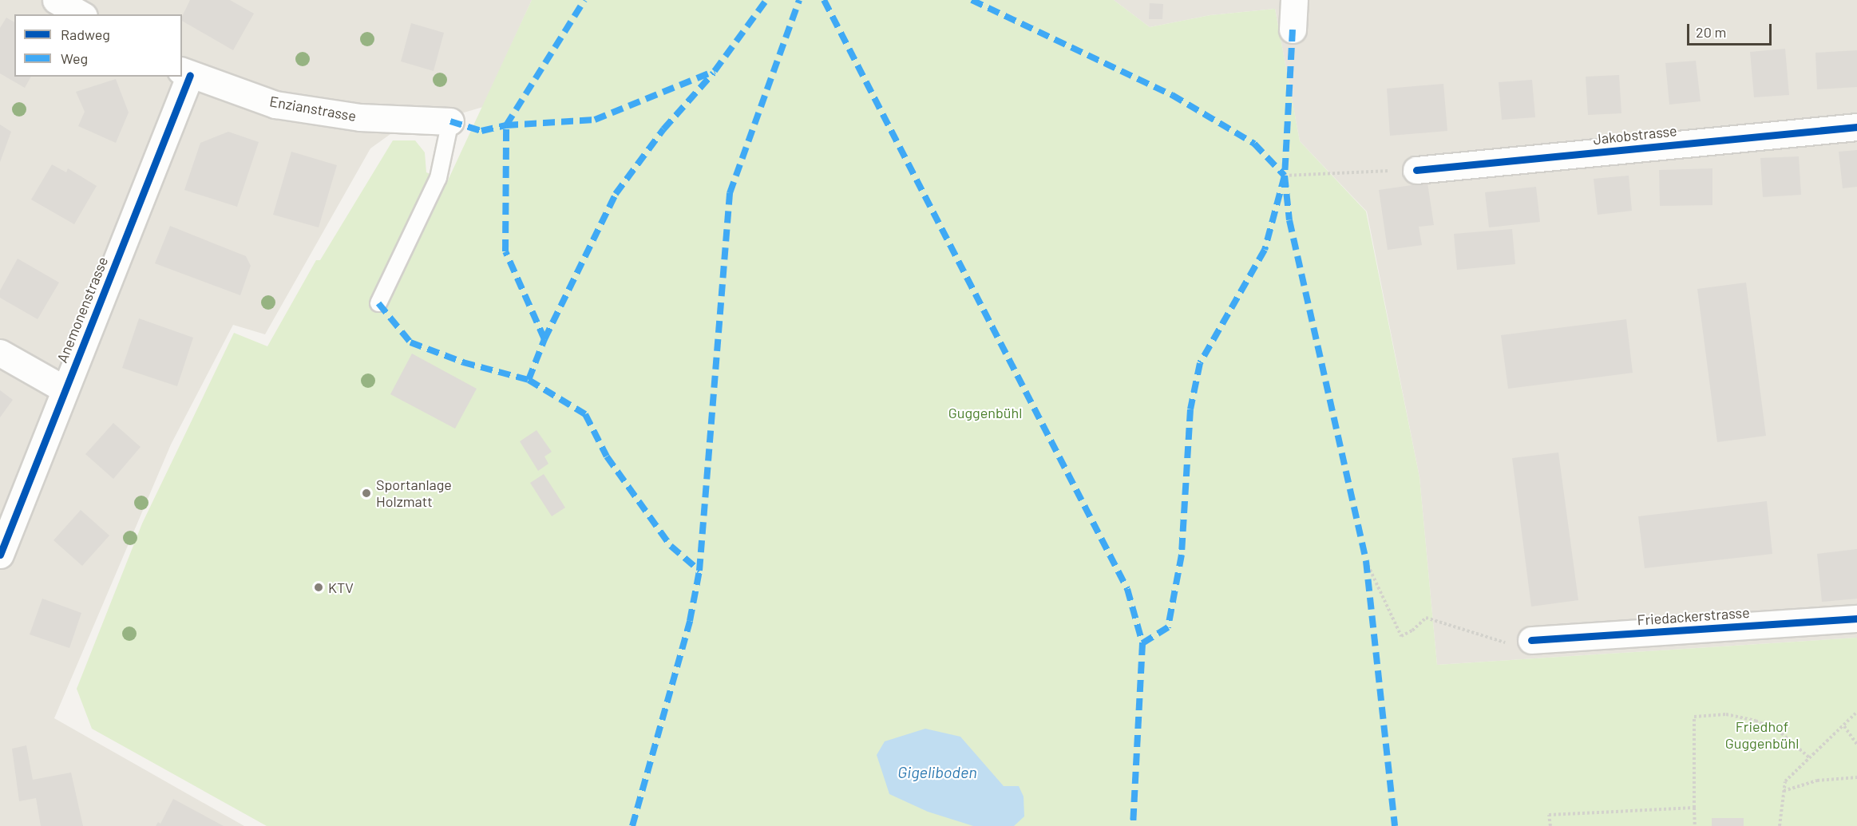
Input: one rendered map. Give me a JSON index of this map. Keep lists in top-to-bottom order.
{
  "streets": {
    "street": [
      "Enzianstrasse",
      "Jakobstrasse",
      "Anemonenstrasse",
      "Friedackerstrasse"
    ]
  },
  "crossings": [
    ["Enzianstrasse", "Anemonenstrasse"]
  ],
  "water": ["Gigeliboden"],
  "parks": ["Guggenbühl", "Friedhof Guggenbühl"],
  "places": ["Sportanlage Holzmatt", "KTV"],
  "legend": ["Radweg", "Weg"],
  "scale_bar": "20 m"
}
